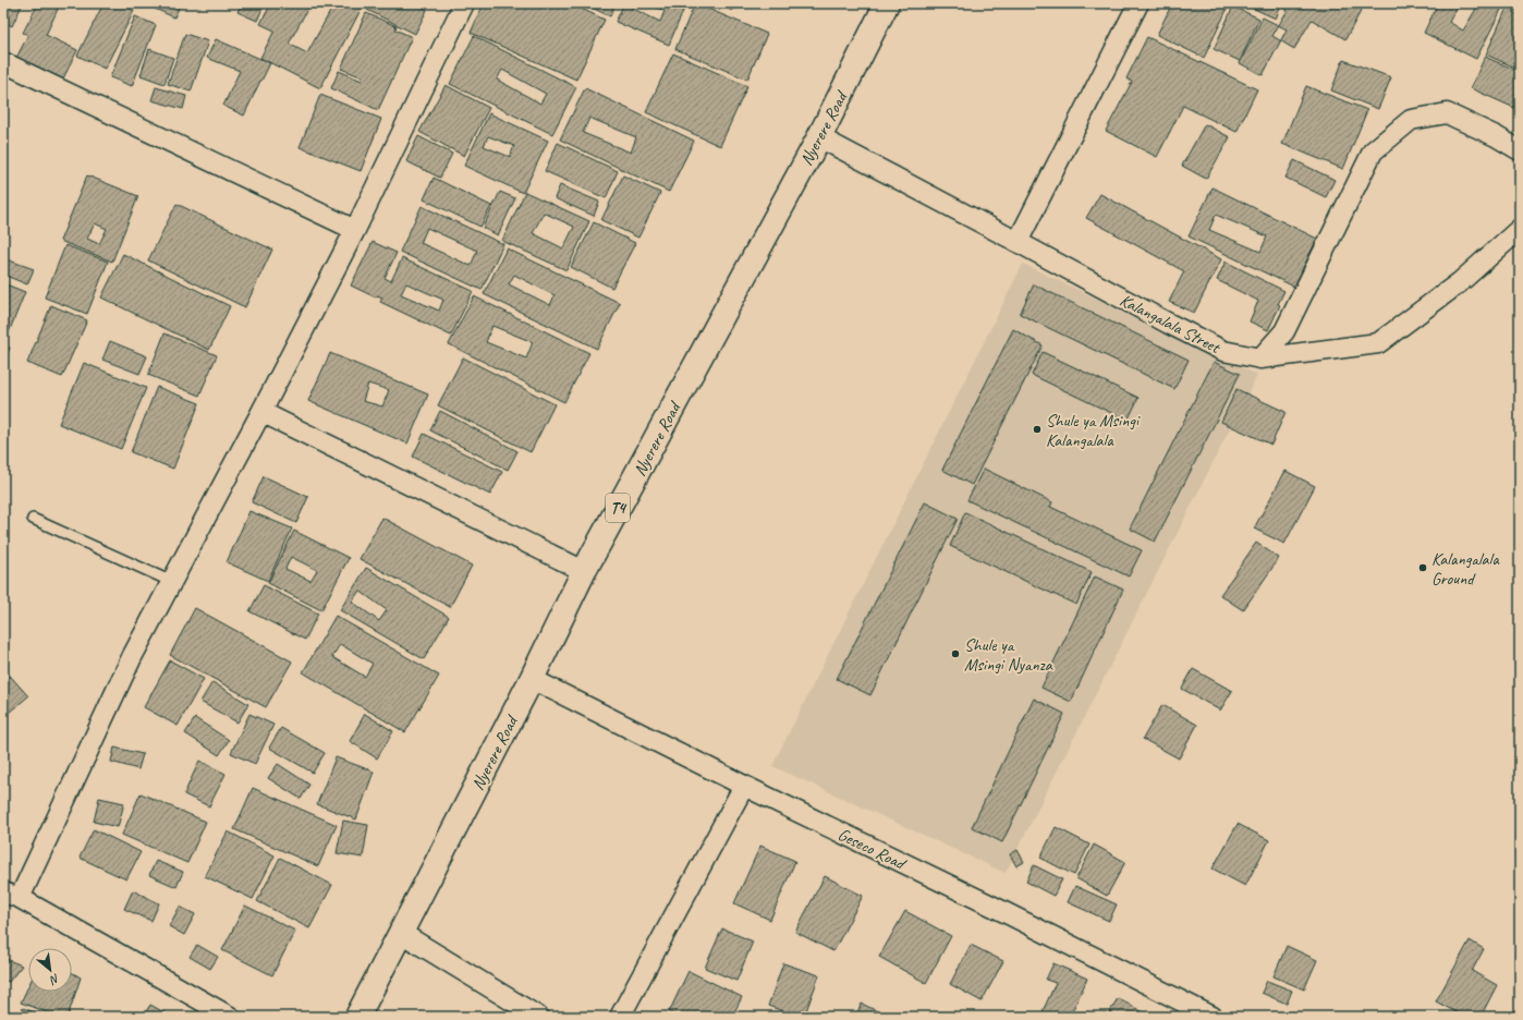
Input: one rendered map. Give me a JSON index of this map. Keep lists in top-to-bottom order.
{
  "streets": {
    "highway": ["Nyerere Road", "T4"],
    "street": ["Kalangalala Street", "Geseco Road"]
  },
  "crossings": [
    ["Nyerere Road", "Kalangalala Street"],
    ["Nyerere Road", "Geseco Road"]
  ],
  "places": ["Shule ya Msingi Kalangalala", "Kalangalala Ground", "Shule ya Msingi Nyanza"],
  "north": "bottom right"
}
